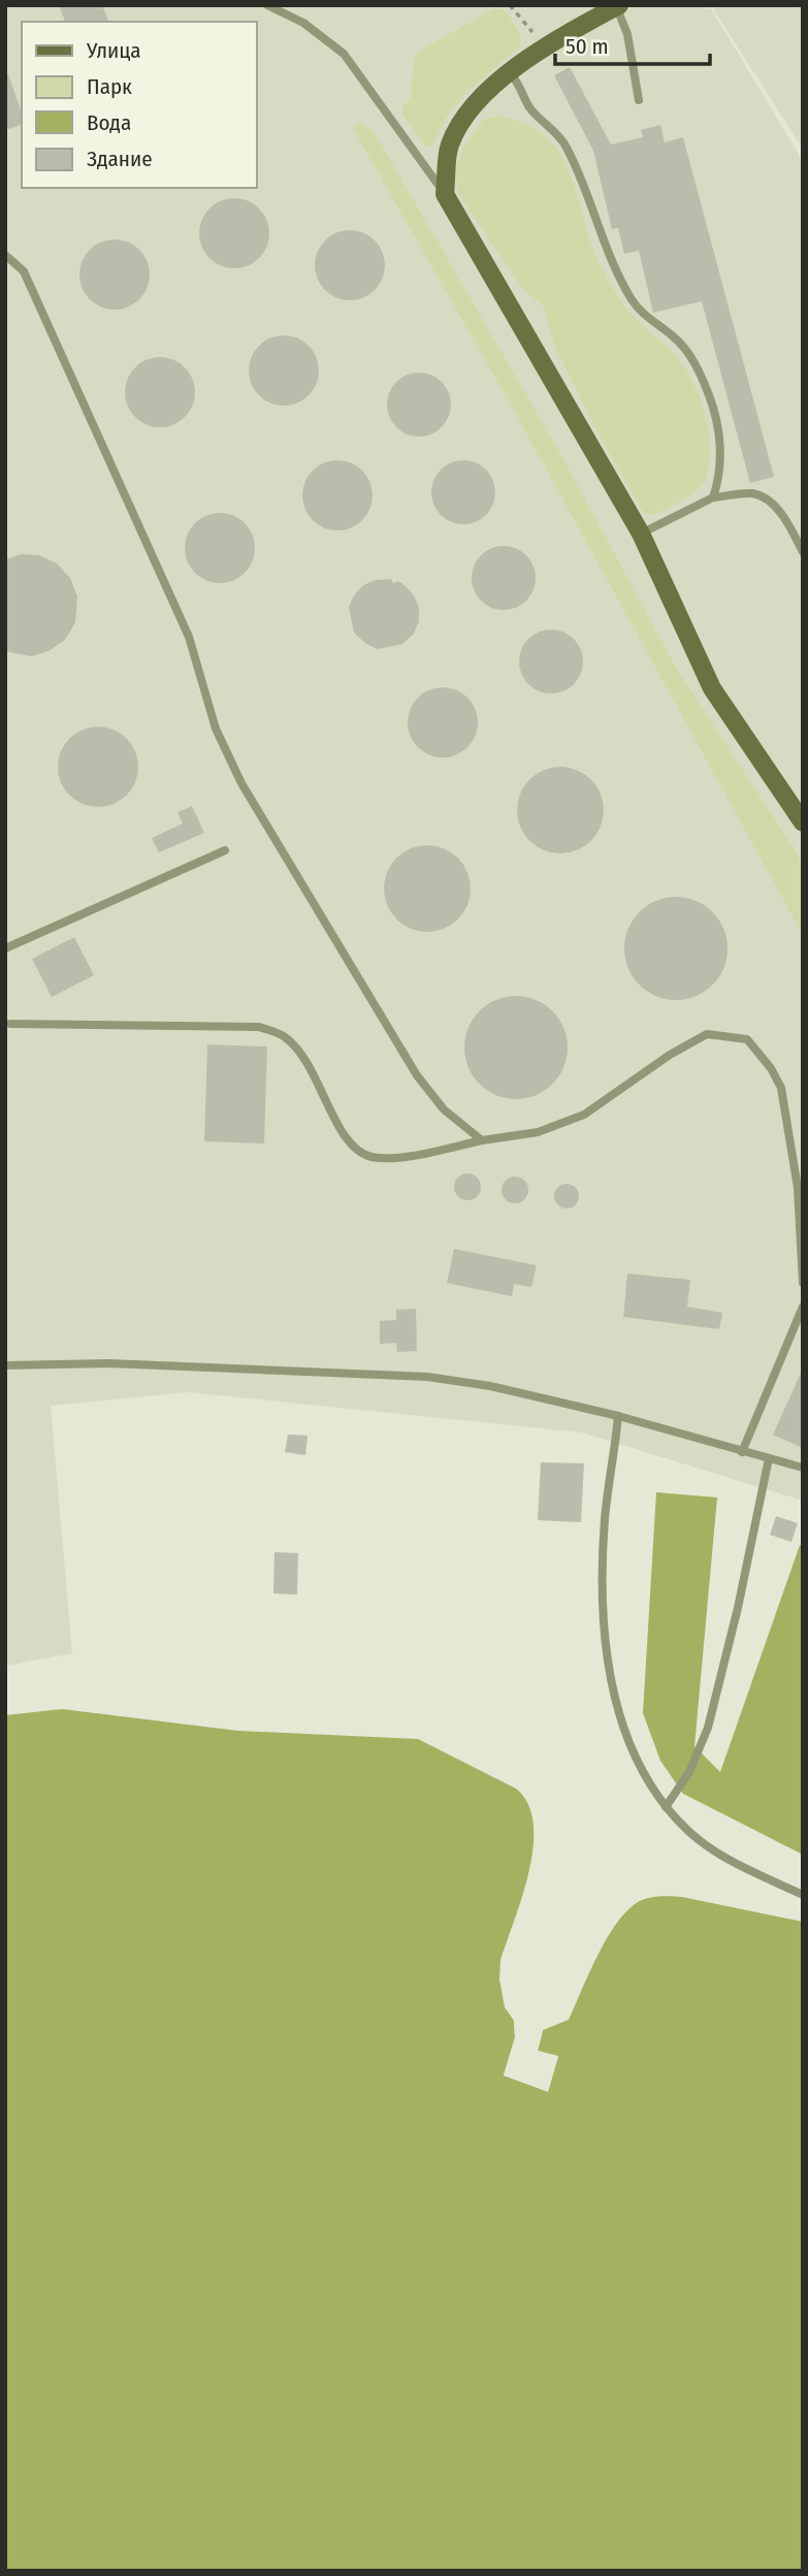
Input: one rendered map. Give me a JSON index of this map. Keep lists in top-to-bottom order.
{
  "legend": [
    "Улица",
    "Парк",
    "Вода",
    "Здание"
  ],
  "scale_bar": "50 m"
}
